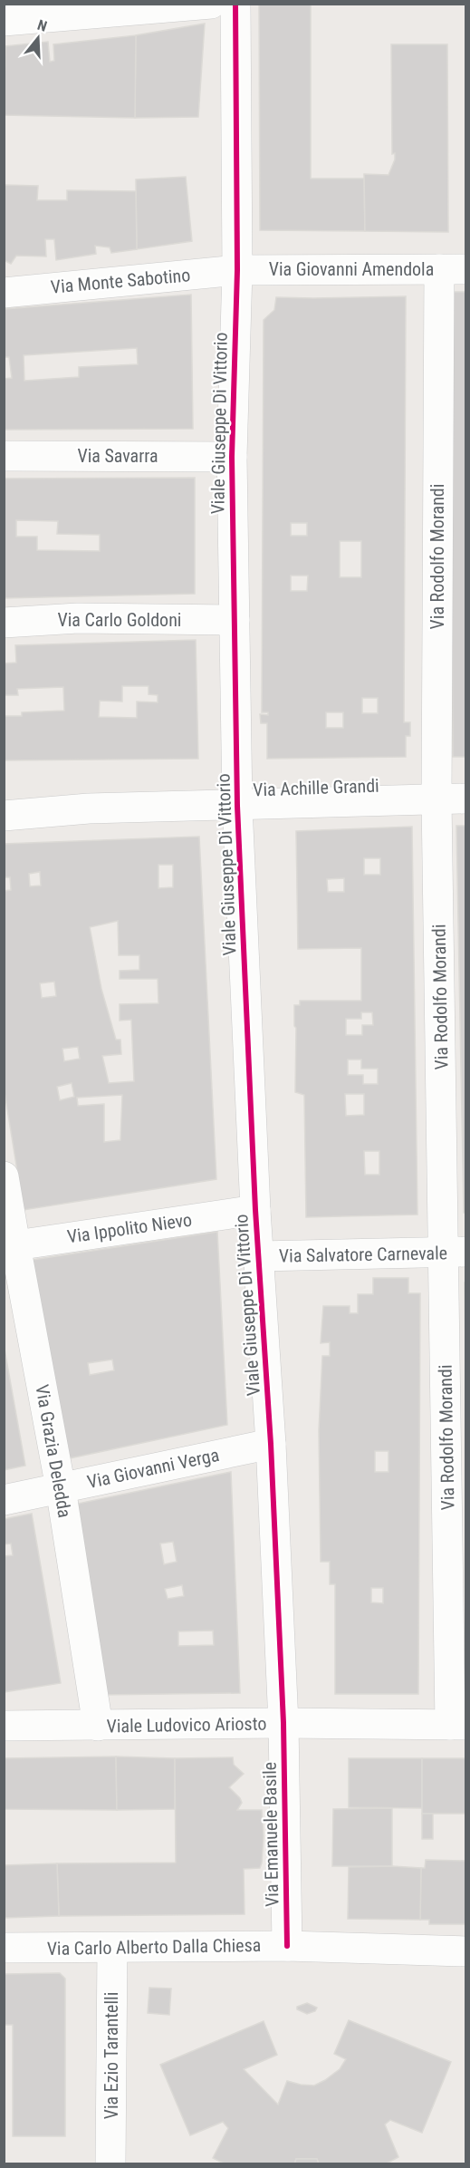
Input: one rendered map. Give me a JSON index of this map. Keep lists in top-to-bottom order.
{
  "streets": {
    "street": [
      "Via Giovanni Amendola",
      "Via Monte Sabotino",
      "Viale Giuseppe Di Vittorio",
      "Via Savarra",
      "Via Rodolfo Morandi",
      "Via Carlo Goldoni",
      "Via Achille Grandi",
      "Via Ippolito Nievo",
      "Via Salvatore Carnevale",
      "Via Grazia Deledda",
      "Via Giovanni Verga",
      "Viale Ludovico Ariosto",
      "Via Emanuele Basile",
      "Via Carlo Alberto Dalla Chiesa",
      "Via Ezio Tarantelli"
    ]
  },
  "crossings": [
    ["Via Giovanni Amendola", "Via Monte Sabotino"],
    ["Via Giovanni Amendola", "Viale Giuseppe Di Vittorio"],
    ["Via Giovanni Amendola", "Via Rodolfo Morandi"],
    ["Via Monte Sabotino", "Viale Giuseppe Di Vittorio"],
    ["Viale Giuseppe Di Vittorio", "Via Savarra"],
    ["Viale Giuseppe Di Vittorio", "Via Carlo Goldoni"],
    ["Viale Giuseppe Di Vittorio", "Via Achille Grandi"],
    ["Viale Giuseppe Di Vittorio", "Via Ippolito Nievo"],
    ["Viale Giuseppe Di Vittorio", "Via Salvatore Carnevale"],
    ["Viale Giuseppe Di Vittorio", "Via Giovanni Verga"],
    ["Viale Giuseppe Di Vittorio", "Viale Ludovico Ariosto"],
    ["Viale Giuseppe Di Vittorio", "Via Emanuele Basile"],
    ["Via Rodolfo Morandi", "Via Achille Grandi"],
    ["Via Rodolfo Morandi", "Via Salvatore Carnevale"],
    ["Via Rodolfo Morandi", "Viale Ludovico Ariosto"],
    ["Via Ippolito Nievo", "Via Grazia Deledda"],
    ["Via Grazia Deledda", "Via Giovanni Verga"],
    ["Via Grazia Deledda", "Viale Ludovico Ariosto"],
    ["Viale Ludovico Ariosto", "Via Emanuele Basile"],
    ["Via Emanuele Basile", "Via Carlo Alberto Dalla Chiesa"],
    ["Via Carlo Alberto Dalla Chiesa", "Via Ezio Tarantelli"]
  ],
  "north": "top"
}
